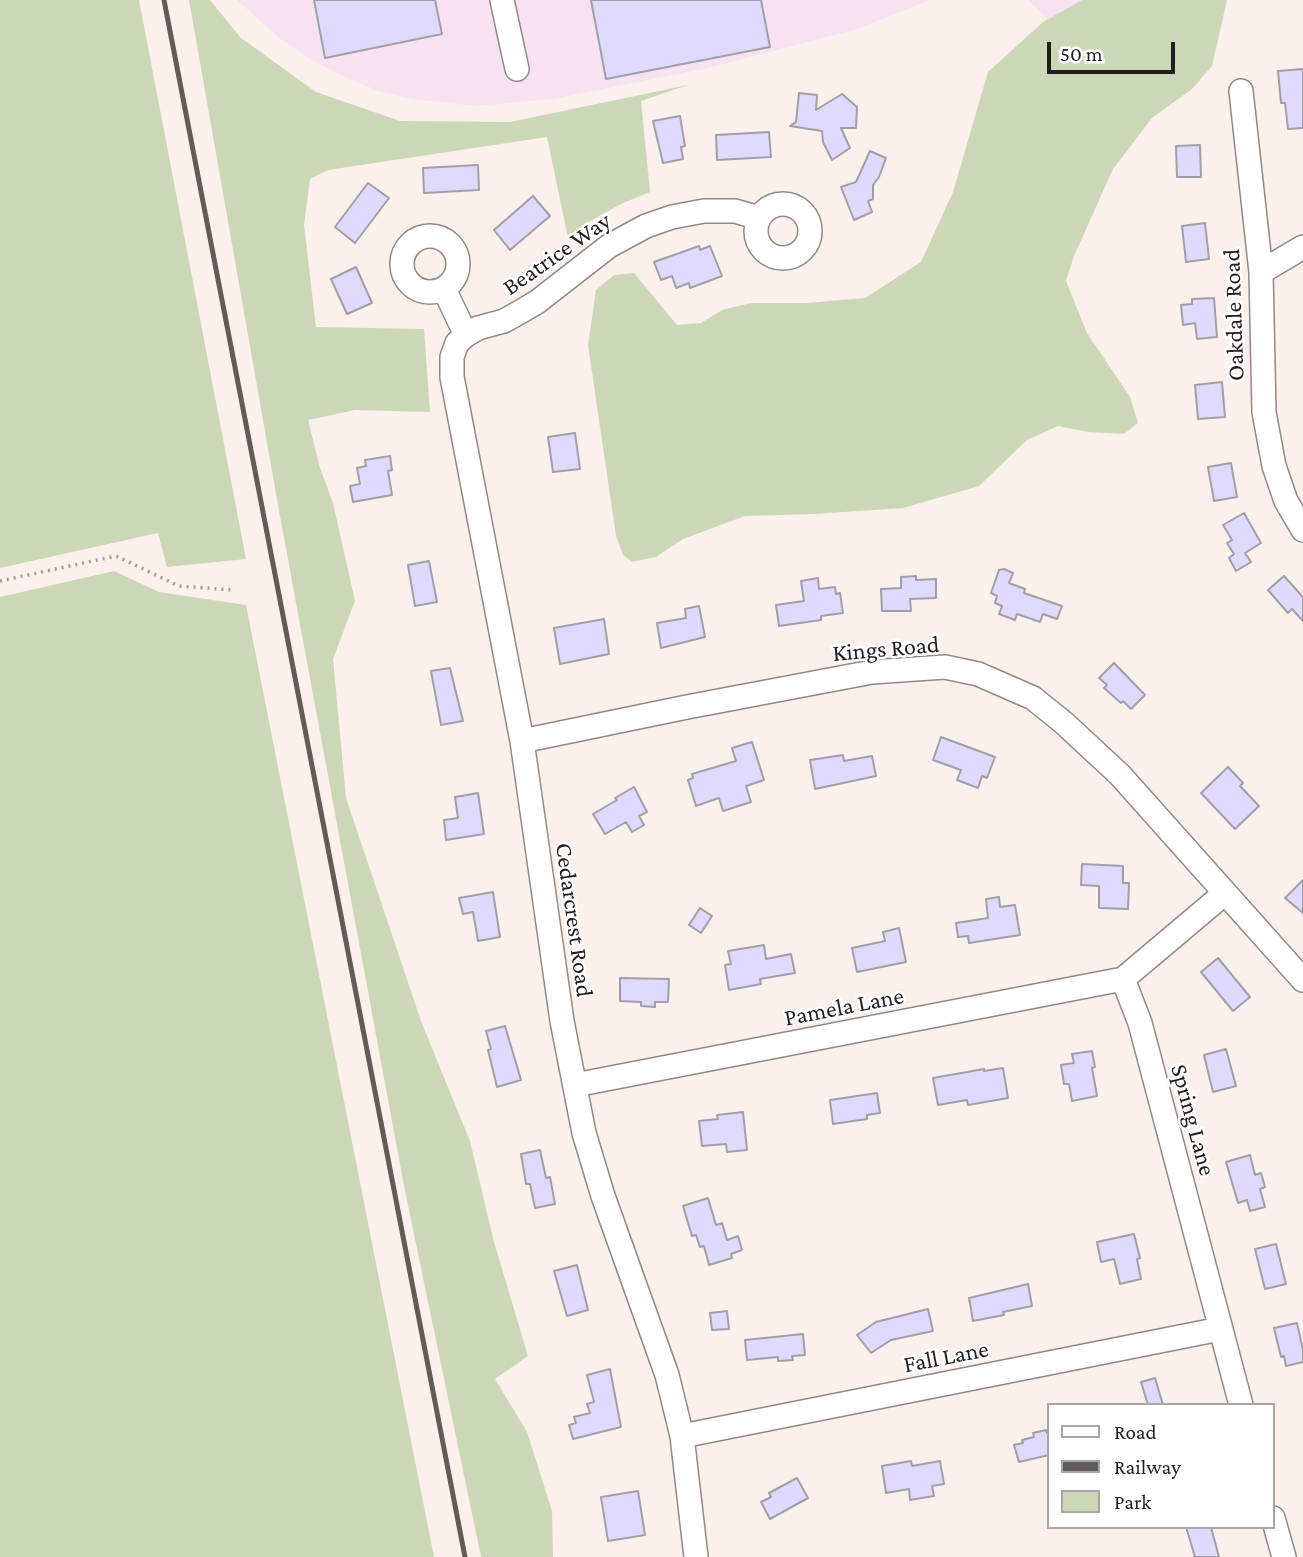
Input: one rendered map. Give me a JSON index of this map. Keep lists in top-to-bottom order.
{
  "streets": {
    "street": [
      "Beatrice Way",
      "Oakdale Road",
      "Kings Road",
      "Cedarcrest Road",
      "Pamela Lane",
      "Spring Lane",
      "Fall Lane"
    ]
  },
  "crossings": [
    ["Beatrice Way", "Cedarcrest Road"],
    ["Kings Road", "Cedarcrest Road"],
    ["Cedarcrest Road", "Pamela Lane"],
    ["Cedarcrest Road", "Fall Lane"],
    ["Pamela Lane", "Spring Lane"],
    ["Spring Lane", "Fall Lane"]
  ],
  "legend": ["Road", "Railway", "Park"],
  "scale_bar": "50 m"
}
